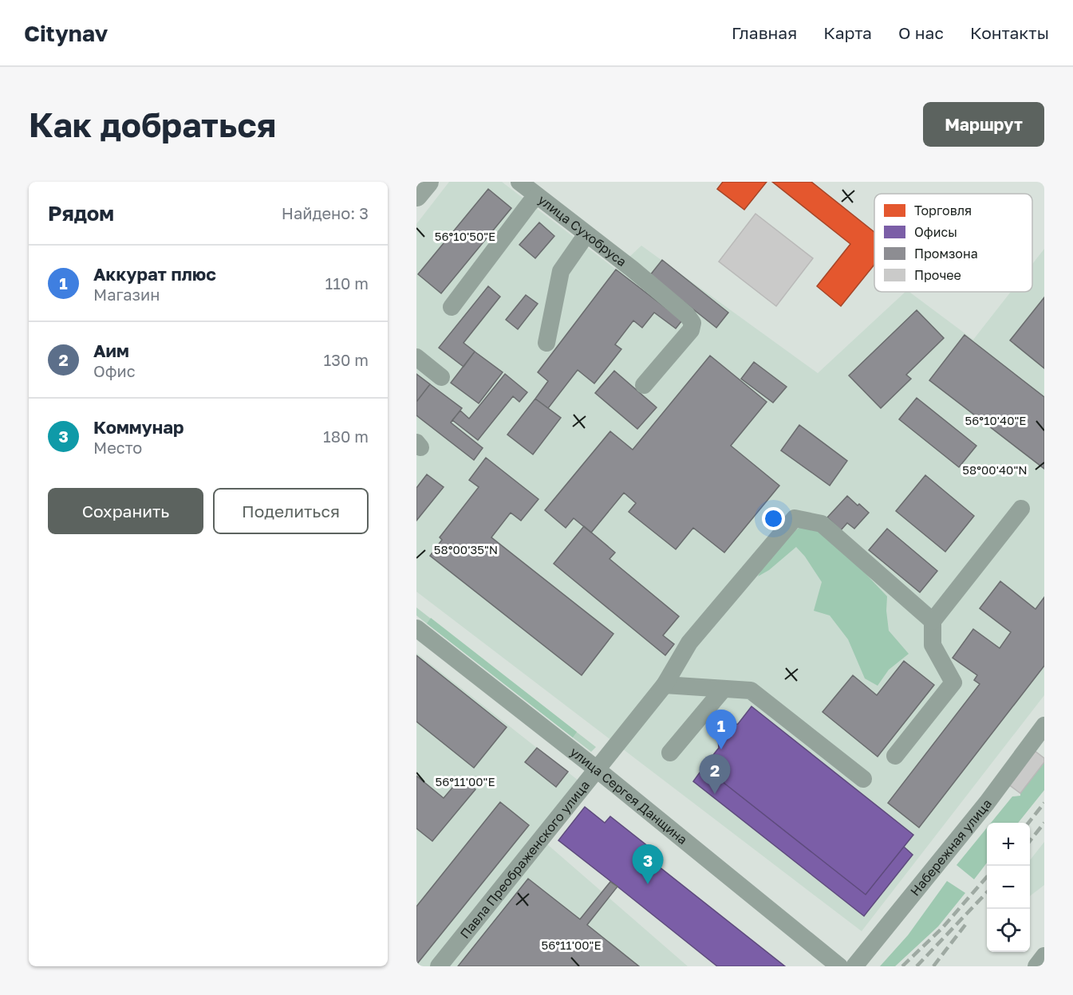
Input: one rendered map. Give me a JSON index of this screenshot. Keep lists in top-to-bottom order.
{
  "streets": {
    "street": [
      "улица Сухобруса",
      "улица Сергея Данщина",
      "Набережная улица",
      "Павла Преображенского улица"
    ]
  },
  "crossings": [
    ["улица Сергея Данщина", "Павла Преображенского улица"]
  ],
  "legend": [
    "Торговля",
    "Офисы",
    "Промзона",
    "Прочее"
  ],
  "page": {
    "header": "Citynav",
    "nav": [
      "Главная",
      "Карта",
      "О нас",
      "Контакты"
    ],
    "buttons": [
      "Маршрут",
      ["Сохранить", "Поделиться"]
    ],
    "title": "Как добраться",
    "heading": ["Рядом", "Найдено: 3"],
    "list": [
      {
        "mark": "1",
        "name": "Аккурат плюс",
        "note": "Магазин",
        "value": "110 m"
      },
      {
        "mark": "2",
        "name": "Аим",
        "note": "Офис",
        "value": "130 m"
      },
      {
        "mark": "3",
        "name": "Коммунар",
        "note": "Место",
        "value": "180 m"
      }
    ],
    "pins": ["1", "2", "3"],
    "map_buttons": ["+", "−"]
  },
  "coordinates": [
    "56°10'50\"E",
    "56°10'40\"E",
    "58°00'40\"N",
    "58°00'35\"N",
    "56°11'00\"E"
  ]
}
